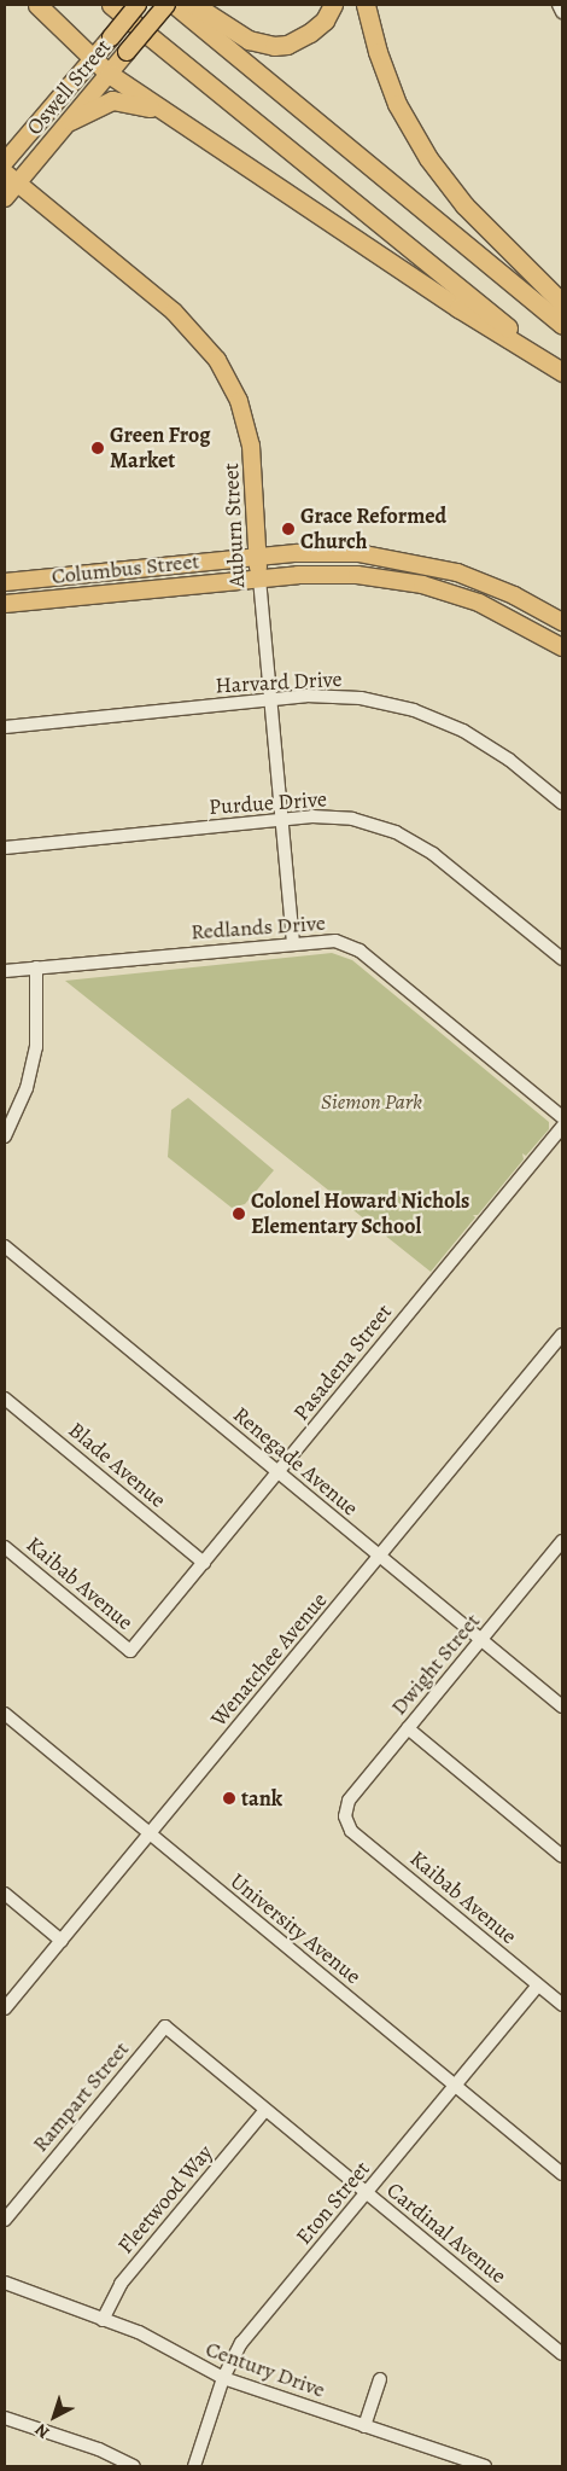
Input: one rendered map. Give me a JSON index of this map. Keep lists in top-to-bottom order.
{
  "streets": {
    "main road": ["Oswell Street", "Auburn Street", "Columbus Street"],
    "street": [
      "Harvard Drive",
      "Purdue Drive",
      "Redlands Drive",
      "Pasadena Street",
      "Renegade Avenue",
      "Blade Avenue",
      "Kaibab Avenue",
      "Wenatchee Avenue",
      "Dwight Street",
      "University Avenue",
      "Rampart Street",
      "Fleetwood Way",
      "Eton Street",
      "Cardinal Avenue",
      "Century Drive"
    ]
  },
  "crossings": [
    ["Oswell Street", "Auburn Street"],
    ["Auburn Street", "Columbus Street"],
    ["Auburn Street", "Harvard Drive"],
    ["Auburn Street", "Purdue Drive"],
    ["Auburn Street", "Redlands Drive"],
    ["Pasadena Street", "Renegade Avenue"],
    ["Pasadena Street", "Blade Avenue"],
    ["Pasadena Street", "Kaibab Avenue"],
    ["Renegade Avenue", "Wenatchee Avenue"],
    ["Renegade Avenue", "Dwight Street"],
    ["Kaibab Avenue", "Dwight Street"],
    ["Kaibab Avenue", "Eton Street"],
    ["Wenatchee Avenue", "University Avenue"],
    ["University Avenue", "Eton Street"],
    ["Rampart Street", "Cardinal Avenue"],
    ["Fleetwood Way", "Cardinal Avenue"],
    ["Fleetwood Way", "Century Drive"],
    ["Eton Street", "Cardinal Avenue"],
    ["Eton Street", "Century Drive"]
  ],
  "parks": ["Siemon Park"],
  "places": [
    "Green Frog Market",
    "Grace Reformed Church",
    "Colonel Howard Nichols Elementary School",
    "tank"
  ],
  "north": "bottom left"
}
